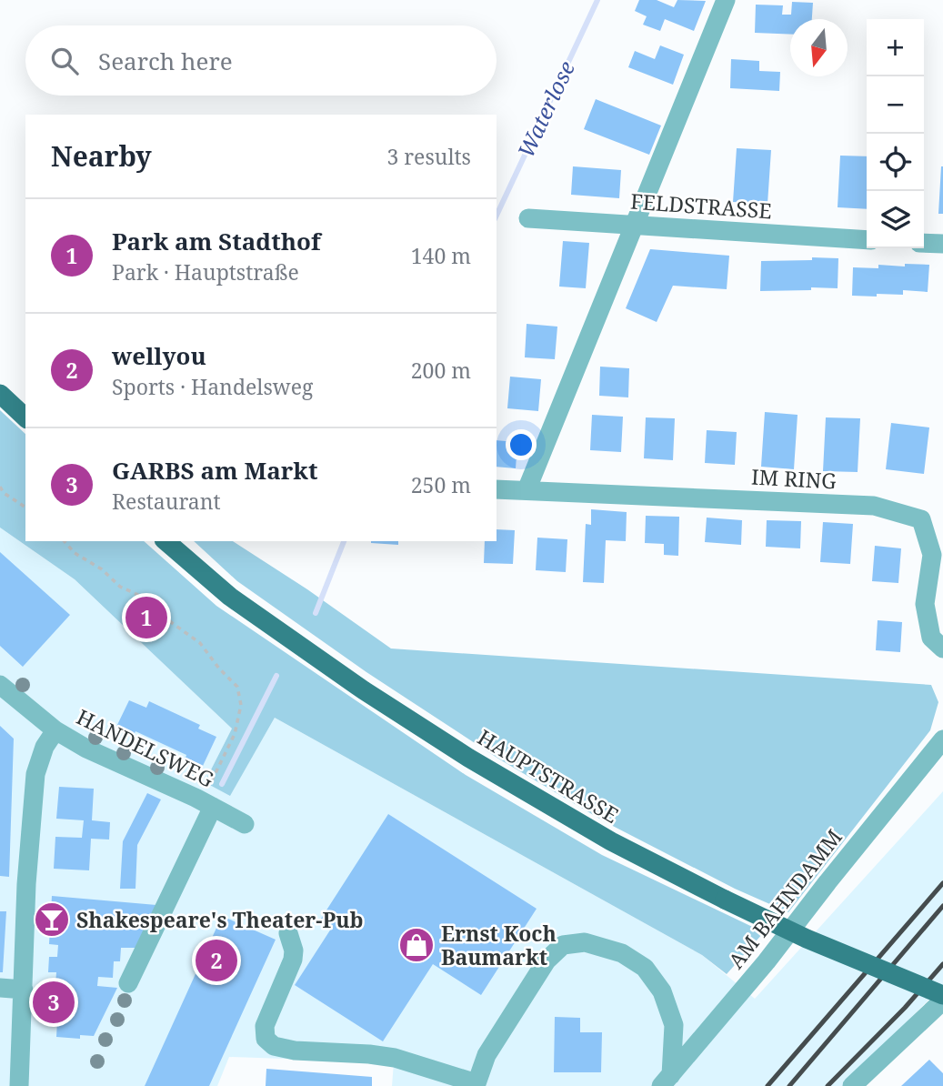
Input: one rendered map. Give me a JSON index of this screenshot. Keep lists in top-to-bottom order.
{
  "streets": {
    "main road": ["HAUPTSTRASSE"],
    "street": [
      "FELDSTRASSE",
      "IM RING",
      "HANDELSWEG",
      "AM BAHNDAMM"
    ]
  },
  "water": ["Waterlose"],
  "places": {
    "bar": ["Shakespeare's Theater-Pub"],
    "shop": ["Ernst Koch Baumarkt"]
  },
  "north": "bottom",
  "page": {
    "map_buttons": ["+", "−"],
    "search": "Search here",
    "heading": ["Nearby", "3 results"],
    "list": [
      {
        "mark": "1",
        "name": "Park am Stadthof",
        "note": "Park · Hauptstraße",
        "value": "140 m"
      },
      {
        "mark": "2",
        "name": "wellyou",
        "note": "Sports · Handelsweg",
        "value": "200 m"
      },
      {
        "mark": "3",
        "name": "GARBS am Markt",
        "note": "Restaurant",
        "value": "250 m"
      }
    ],
    "pins": ["1", "2", "3"]
  }
}
